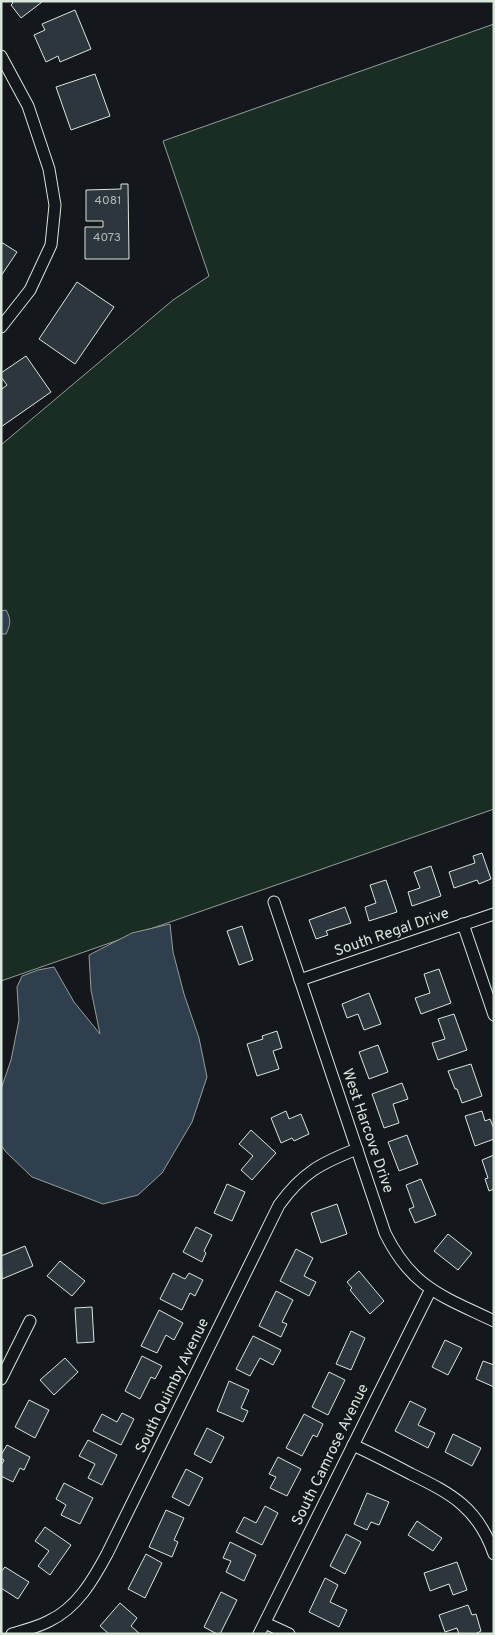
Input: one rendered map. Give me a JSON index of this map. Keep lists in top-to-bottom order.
{
  "streets": {
    "street": [
      "South Regal Drive",
      "West Harcove Drive",
      "South Quimby Avenue",
      "South Camrose Avenue"
    ]
  },
  "crossings": [
    ["South Regal Drive", "West Harcove Drive"],
    ["West Harcove Drive", "South Quimby Avenue"],
    ["West Harcove Drive", "South Camrose Avenue"]
  ],
  "house_numbers": ["4081", "4073"]
}
